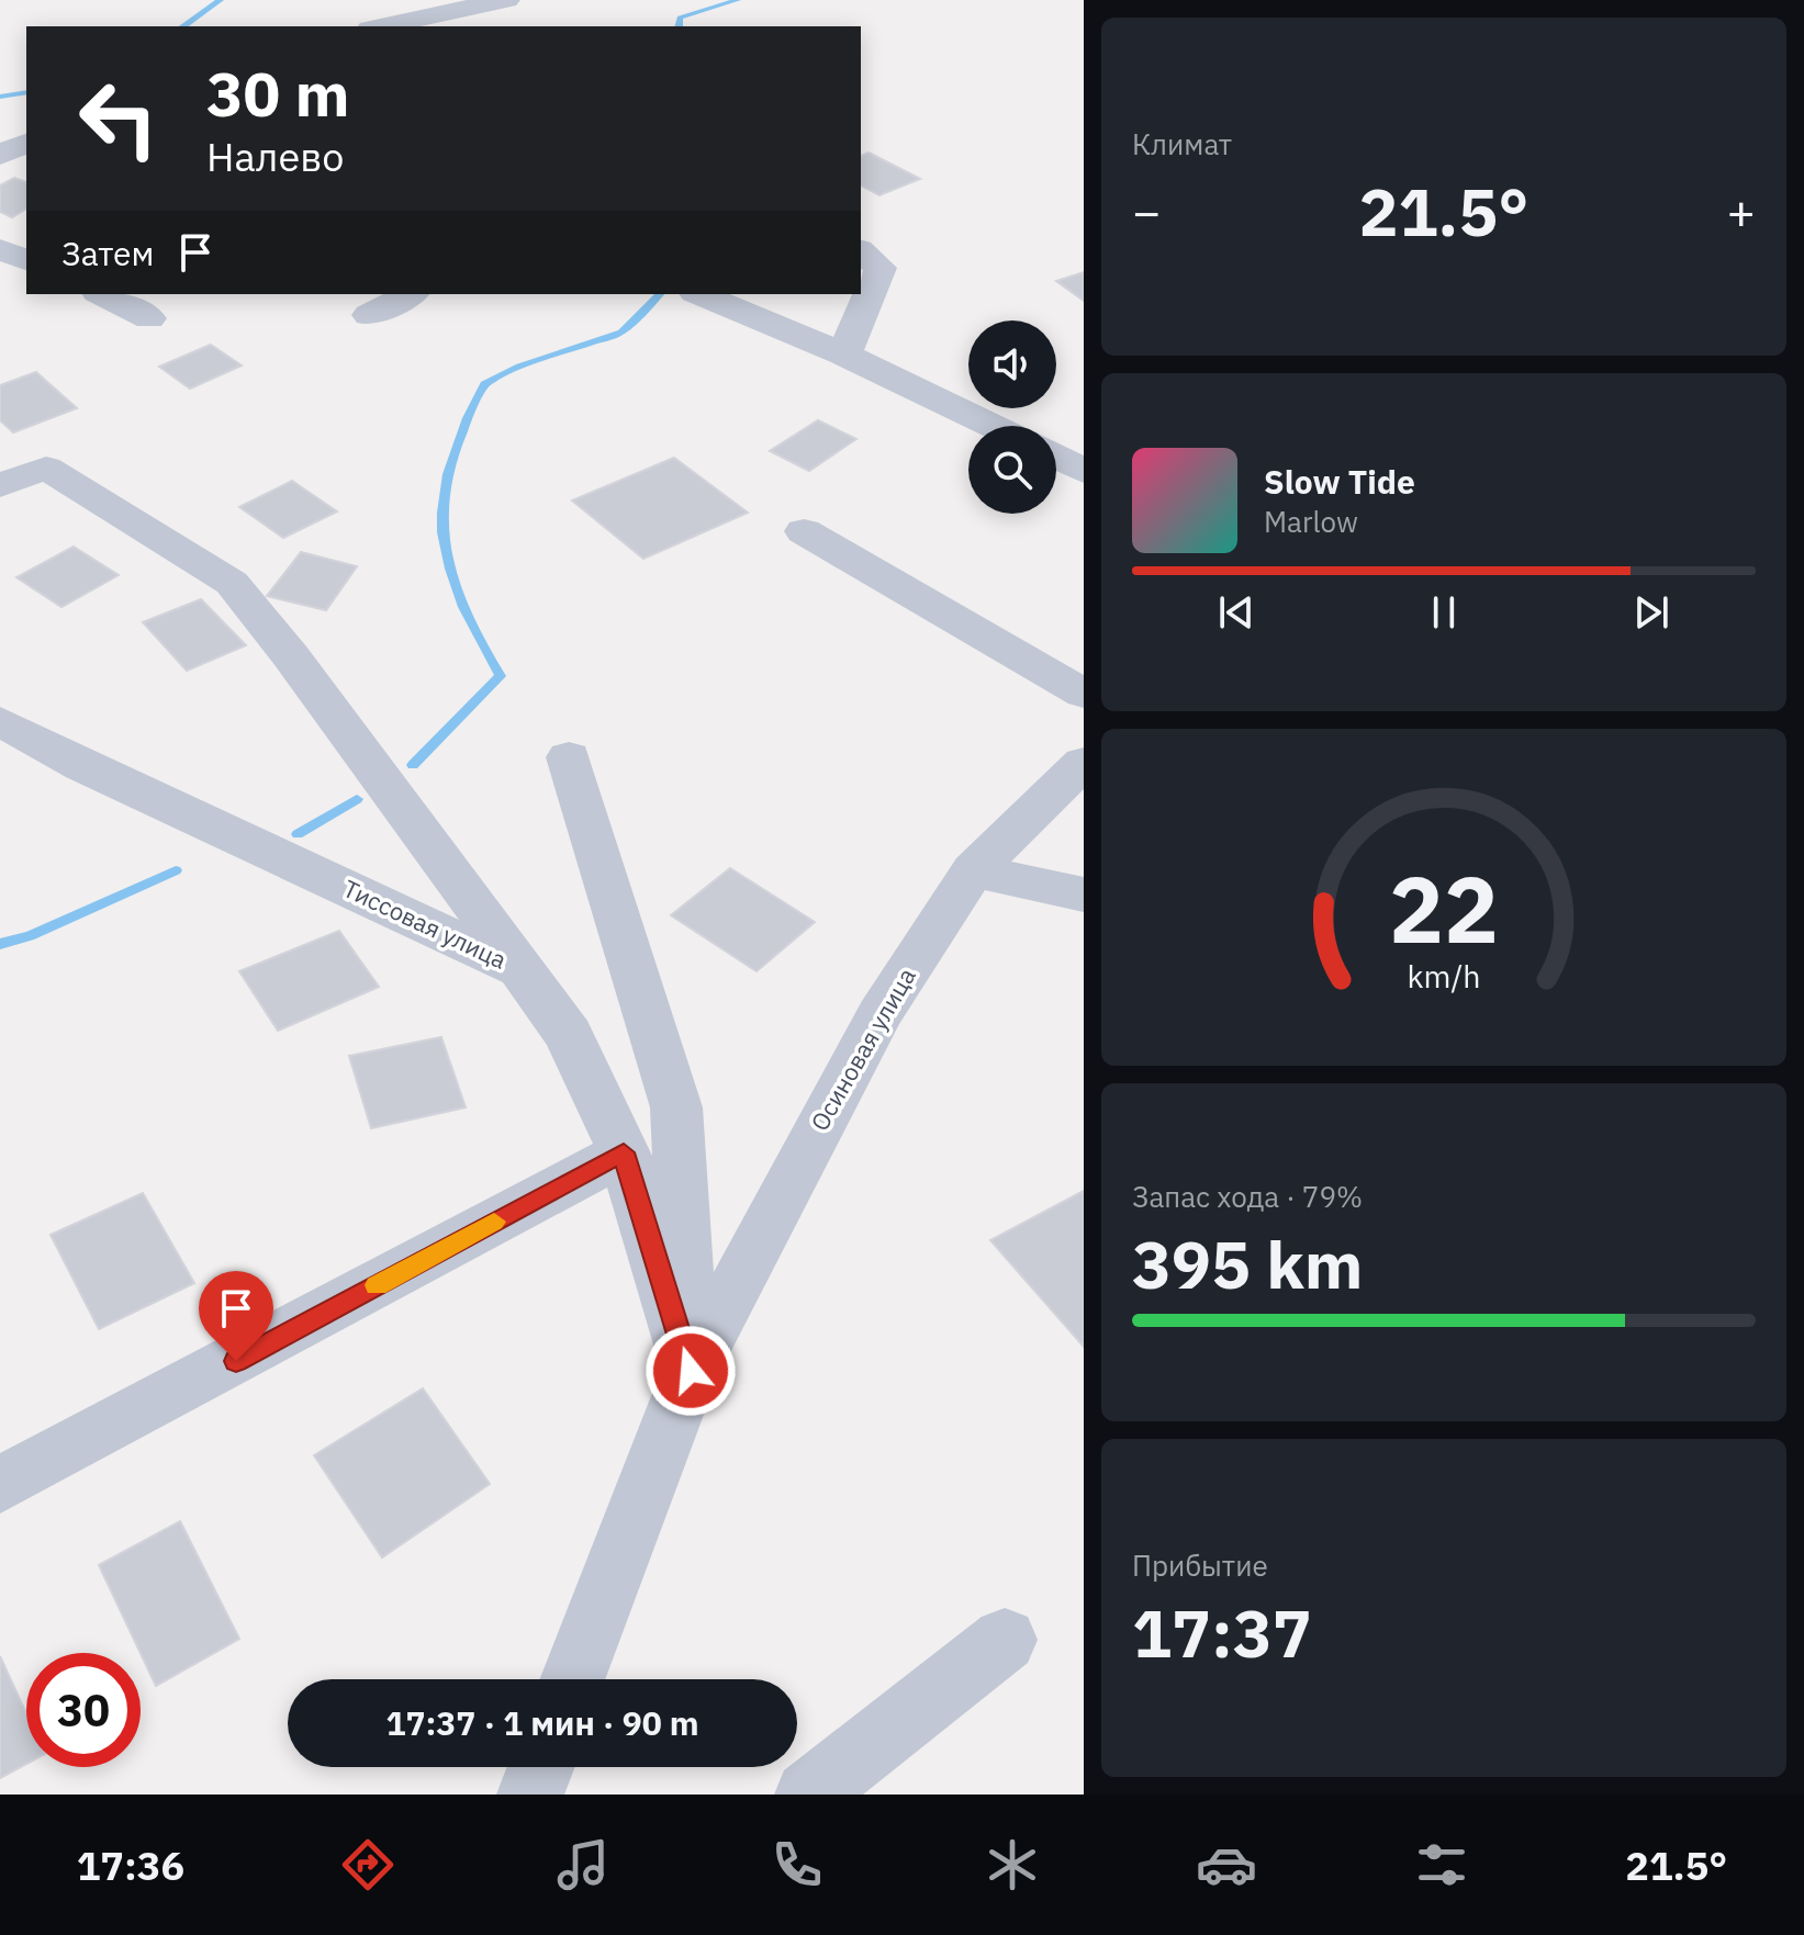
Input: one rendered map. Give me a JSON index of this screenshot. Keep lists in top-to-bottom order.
{
  "streets": {
    "street": ["Тиссовая улица", "Осиновая улица"]
  },
  "crossings": [
    ["Тиссовая улица", "Осиновая улица"]
  ],
  "page": {
    "tile": [
      "Климат",
      ["Запас хода · 79%", "395 km"],
      ["Прибытие", "17:37"]
    ],
    "turn": ["30 m", "Налево"],
    "heat": ["−", "21.5°", "+"],
    "then": "Затем",
    "song": ["Slow Tide", "Marlow"],
    "limit": "30",
    "trip": "17:37 · 1 мин · 90 m",
    "tabs": ["17:36", "21.5°"],
    "gauge": ["22", "km/h"]
  }
}
